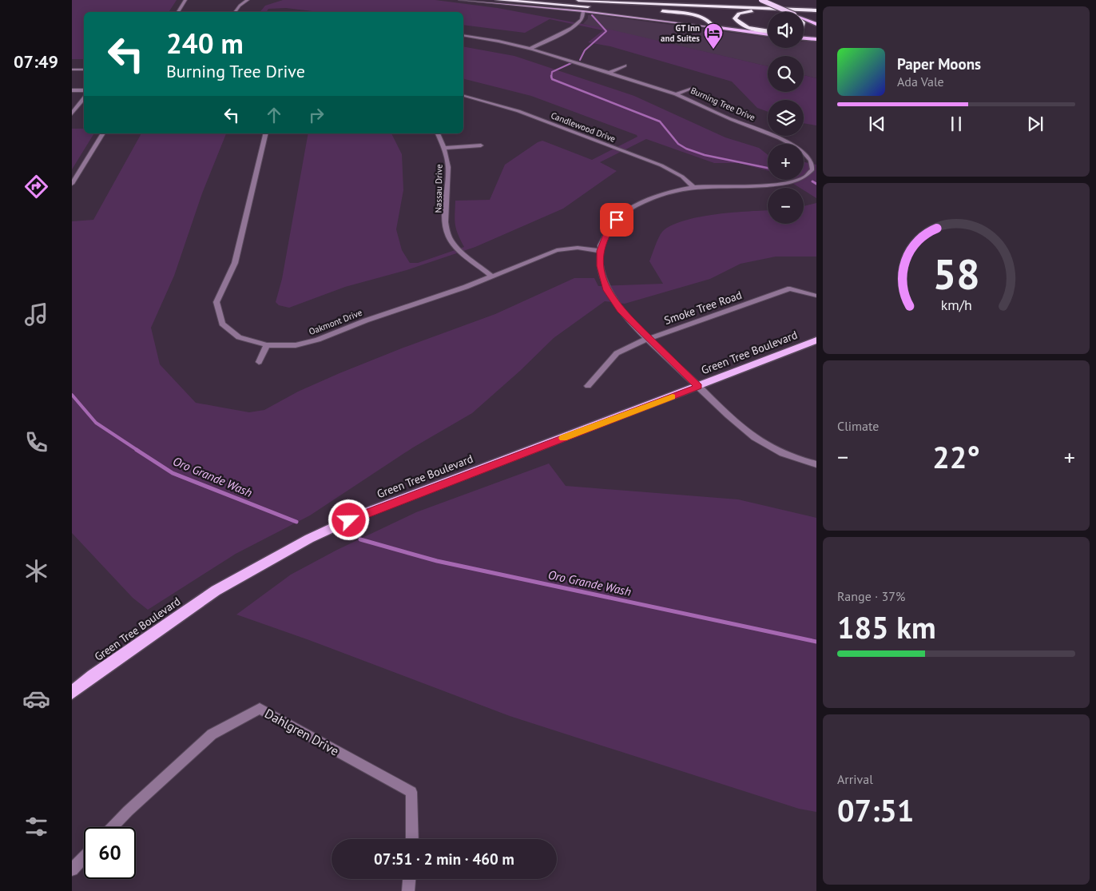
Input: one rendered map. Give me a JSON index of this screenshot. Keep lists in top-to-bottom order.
{
  "streets": {
    "main road": ["Green Tree Boulevard"],
    "street": [
      "Burning Tree Drive",
      "Candlewood Drive",
      "Nassau Drive",
      "Smoke Tree Road",
      "Oakmont Drive",
      "Dahlgren Drive"
    ]
  },
  "crossings": [
    ["Burning Tree Drive", "Candlewood Drive"],
    ["Burning Tree Drive", "Smoke Tree Road"],
    ["Burning Tree Drive", "Oakmont Drive"],
    ["Burning Tree Drive", "Green Tree Boulevard"],
    ["Nassau Drive", "Oakmont Drive"]
  ],
  "water": ["Oro Grande Wash"],
  "places": {
    "hotel": ["GT Inn and Suites"]
  },
  "page": {
    "tabs": "07:49",
    "map_buttons": ["+", "−"],
    "turn": ["240 m", "Burning Tree Drive"],
    "song": ["Paper Moons", "Ada Vale"],
    "tile": [
      "Climate",
      ["Range · 37%", "185 km"],
      ["Arrival", "07:51"]
    ],
    "heat": ["−", "22°", "+"],
    "limit": "60",
    "trip": "07:51 · 2 min · 460 m",
    "gauge": ["58", "km/h"]
  }
}
